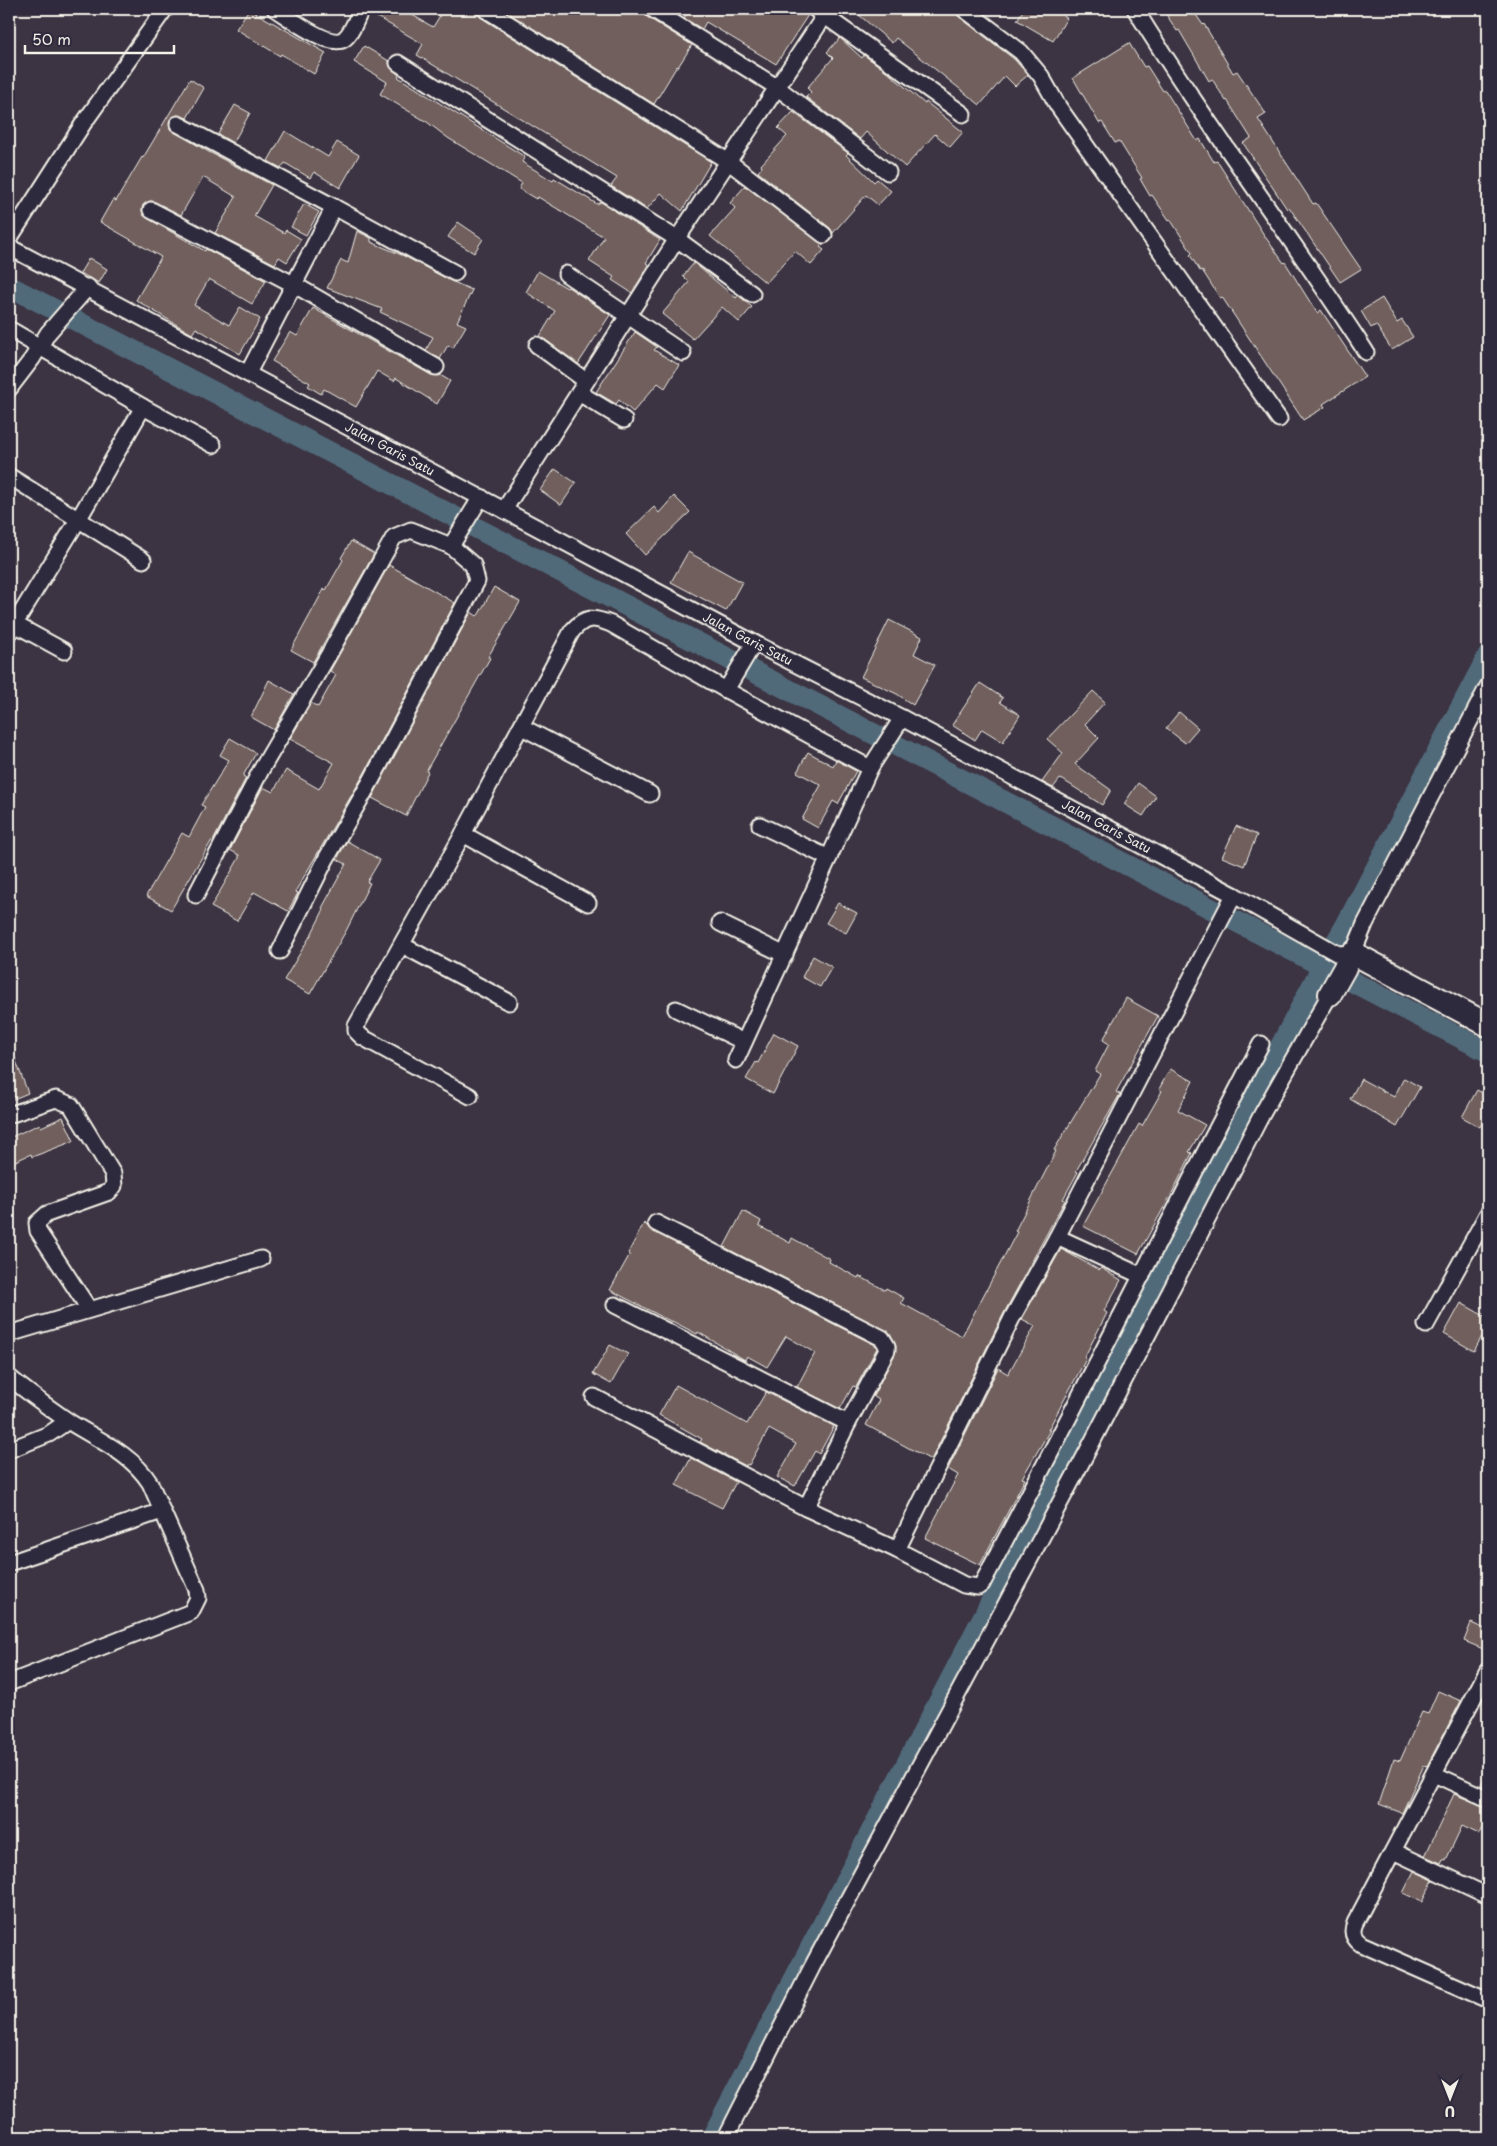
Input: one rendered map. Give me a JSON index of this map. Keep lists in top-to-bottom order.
{
  "streets": {
    "street": ["Jalan Garis Satu"]
  },
  "scale_bar": "50 m",
  "north": "bottom"
}
